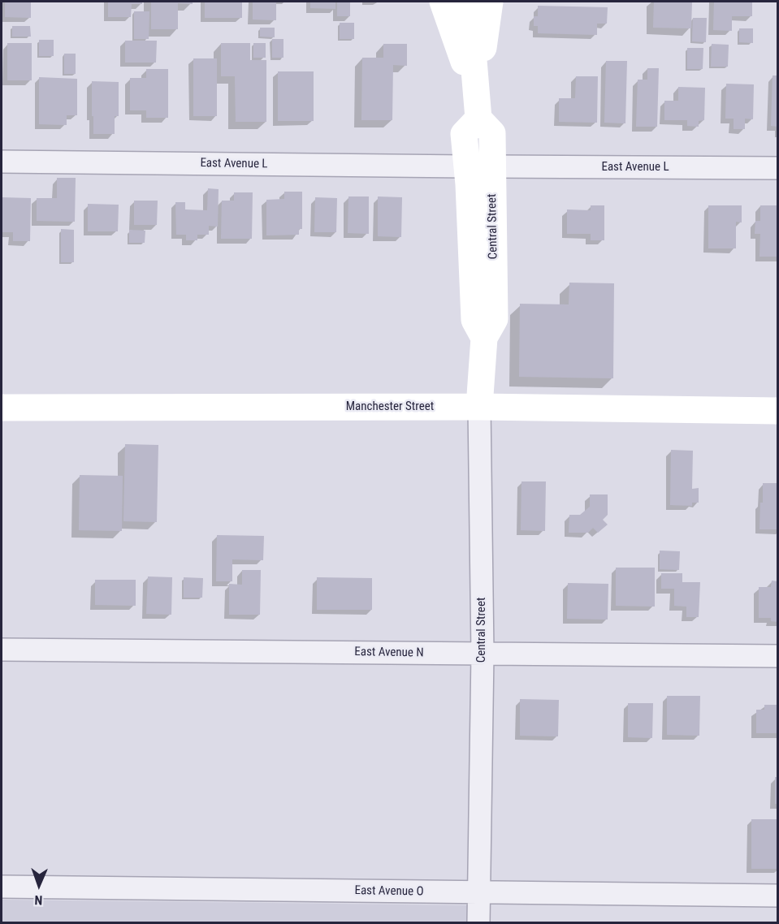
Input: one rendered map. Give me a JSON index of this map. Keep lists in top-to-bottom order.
{
  "streets": {
    "main road": ["Central Street", "Manchester Street"],
    "street": ["East Avenue L", "East Avenue N", "East Avenue O"]
  },
  "crossings": [
    ["East Avenue L", "Central Street"],
    ["Central Street", "Manchester Street"],
    ["Central Street", "East Avenue N"],
    ["Central Street", "East Avenue O"]
  ],
  "north": "bottom"
}
